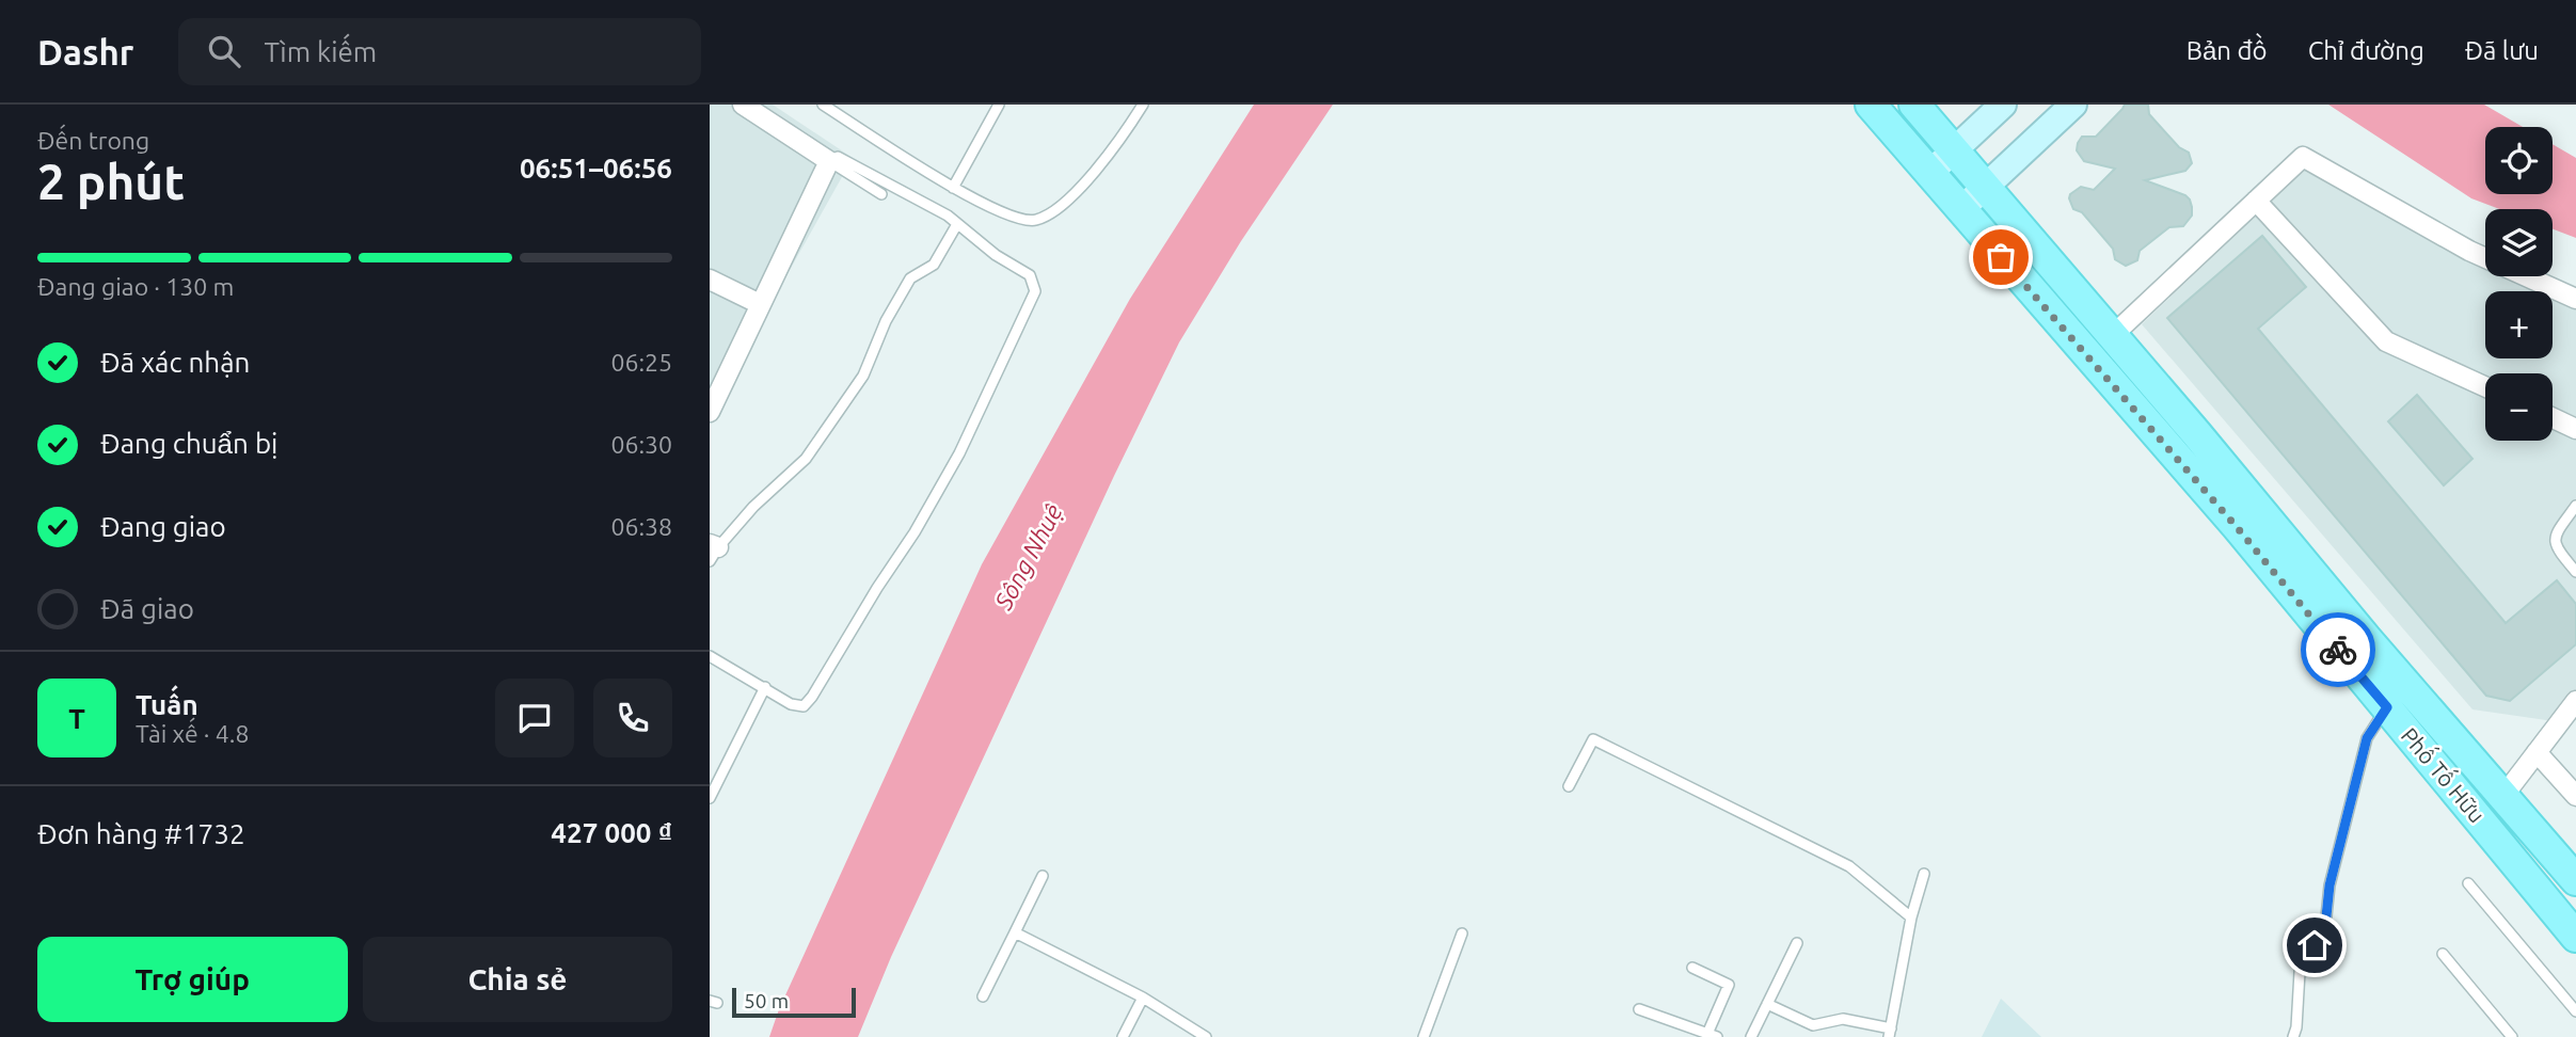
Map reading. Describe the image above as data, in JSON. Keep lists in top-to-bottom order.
{
  "streets": {
    "main road": ["Phố Tố Hữu"]
  },
  "water": ["Sông Nhuệ"],
  "scale_bar": "50 m",
  "page": {
    "header": "Dashr",
    "search": "Tìm kiếm",
    "nav": ["Bản đồ", "Chỉ đường", "Đã lưu"],
    "heading": ["2 phút", "Đến trong", "06:51–06:56"],
    "panel": [
      "Tuấn",
      "Tài xế · 4.8",
      "Đơn hàng #1732",
      "427 000 ₫"
    ],
    "map_buttons": ["+", "−"],
    "bar": "Đang giao · 130 m",
    "list": [
      ["Đã xác nhận", "06:25"],
      ["Đang chuẩn bị", "06:30"],
      ["Đang giao", "06:38"],
      "Đã giao"
    ],
    "round": "T",
    "buttons": ["Trợ giúp", "Chia sẻ"],
    "scale": "50 m"
  }
}
